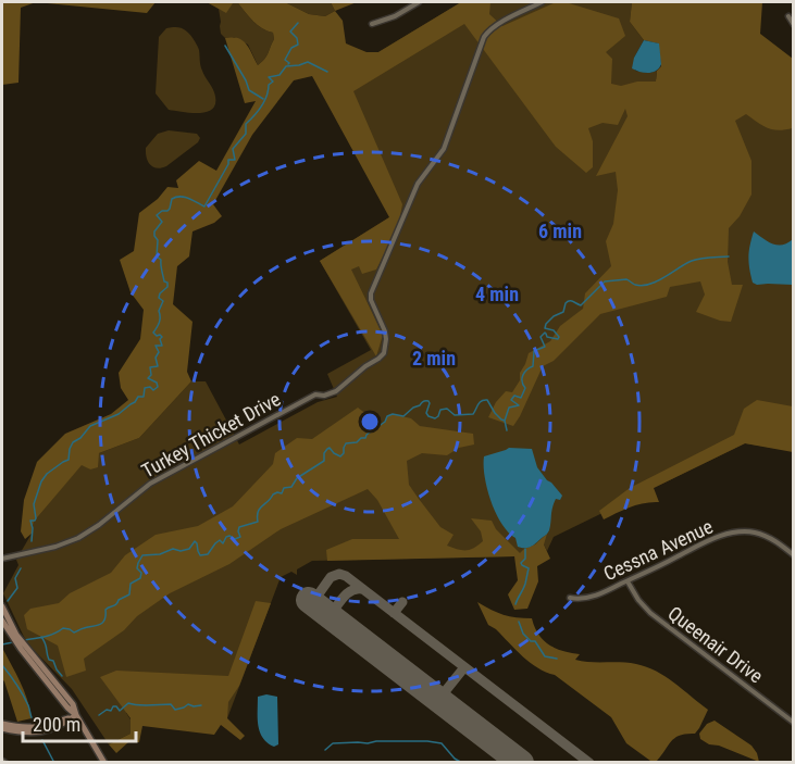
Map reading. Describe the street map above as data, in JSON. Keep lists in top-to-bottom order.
{
  "streets": {
    "street": ["Turkey Thicket Drive", "Cessna Avenue", "Queenair Drive"]
  },
  "crossings": [
    ["Cessna Avenue", "Queenair Drive"]
  ],
  "scale_bar": "200 m",
  "rings": ["6 min", "4 min", "2 min"]
}
